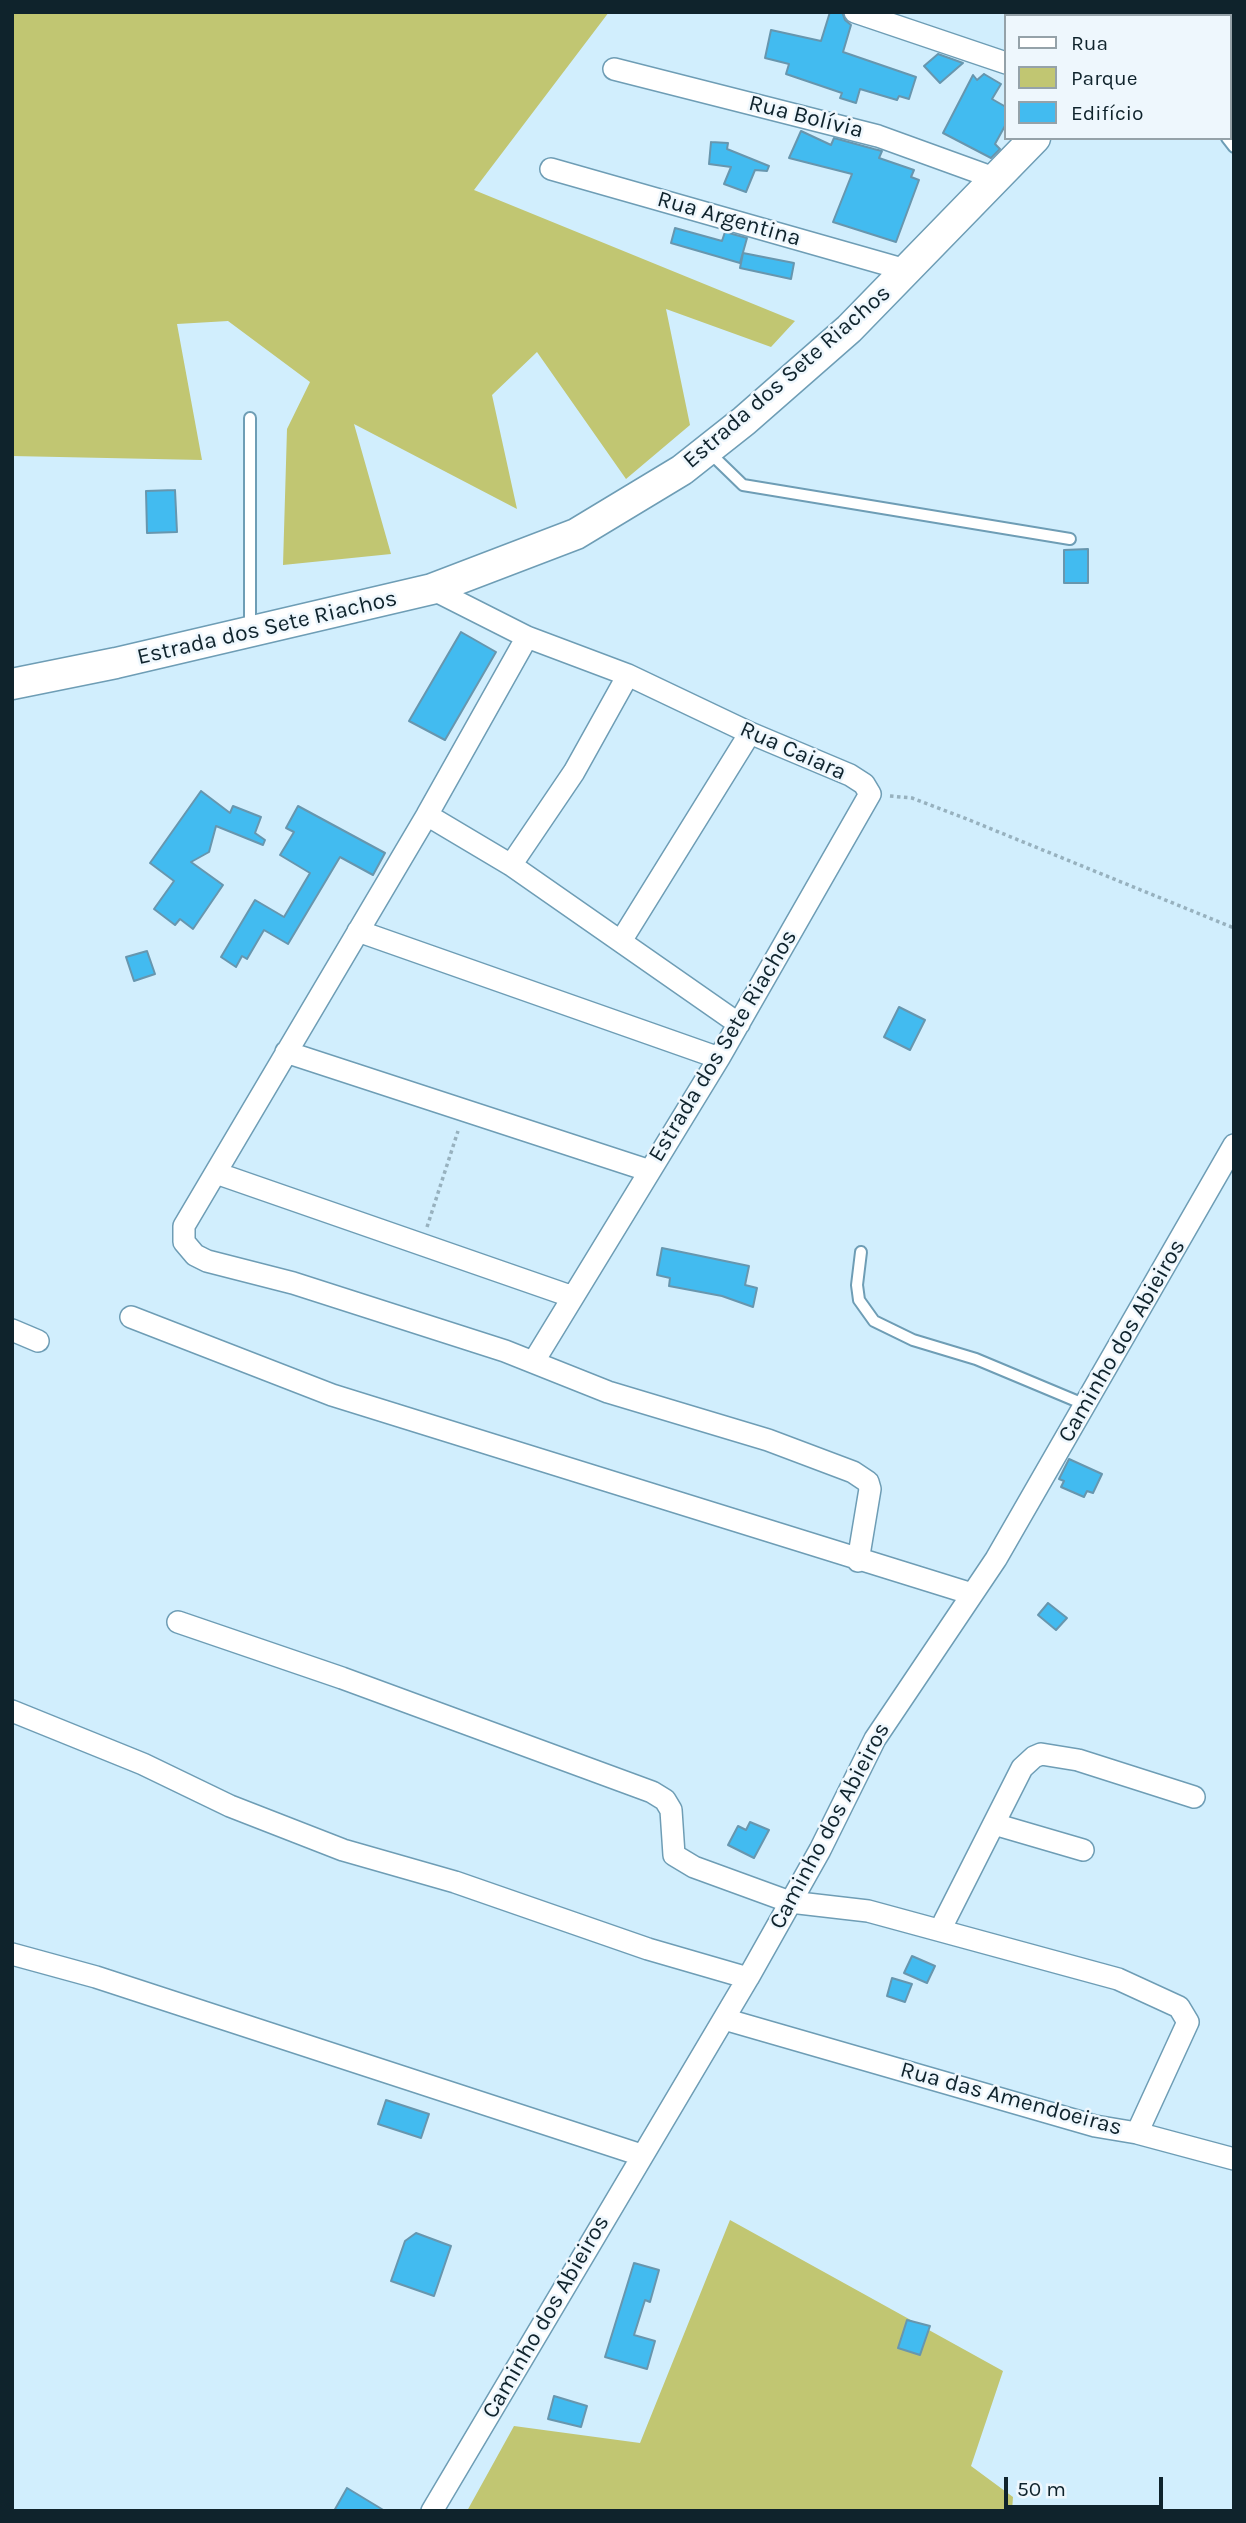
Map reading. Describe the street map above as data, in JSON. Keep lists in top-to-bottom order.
{
  "streets": {
    "street": [
      "Rua Bolívia",
      "Rua Argentina",
      "Estrada dos Sete Riachos",
      "Rua Caiara",
      "Caminho dos Abieiros",
      "Rua das Amendoeiras"
    ]
  },
  "crossings": [
    ["Rua Bolívia", "Estrada dos Sete Riachos"],
    ["Rua Argentina", "Estrada dos Sete Riachos"],
    ["Estrada dos Sete Riachos", "Rua Caiara"],
    ["Caminho dos Abieiros", "Rua das Amendoeiras"]
  ],
  "legend": ["Rua", "Parque", "Edifício"],
  "scale_bar": "50 m"
}
